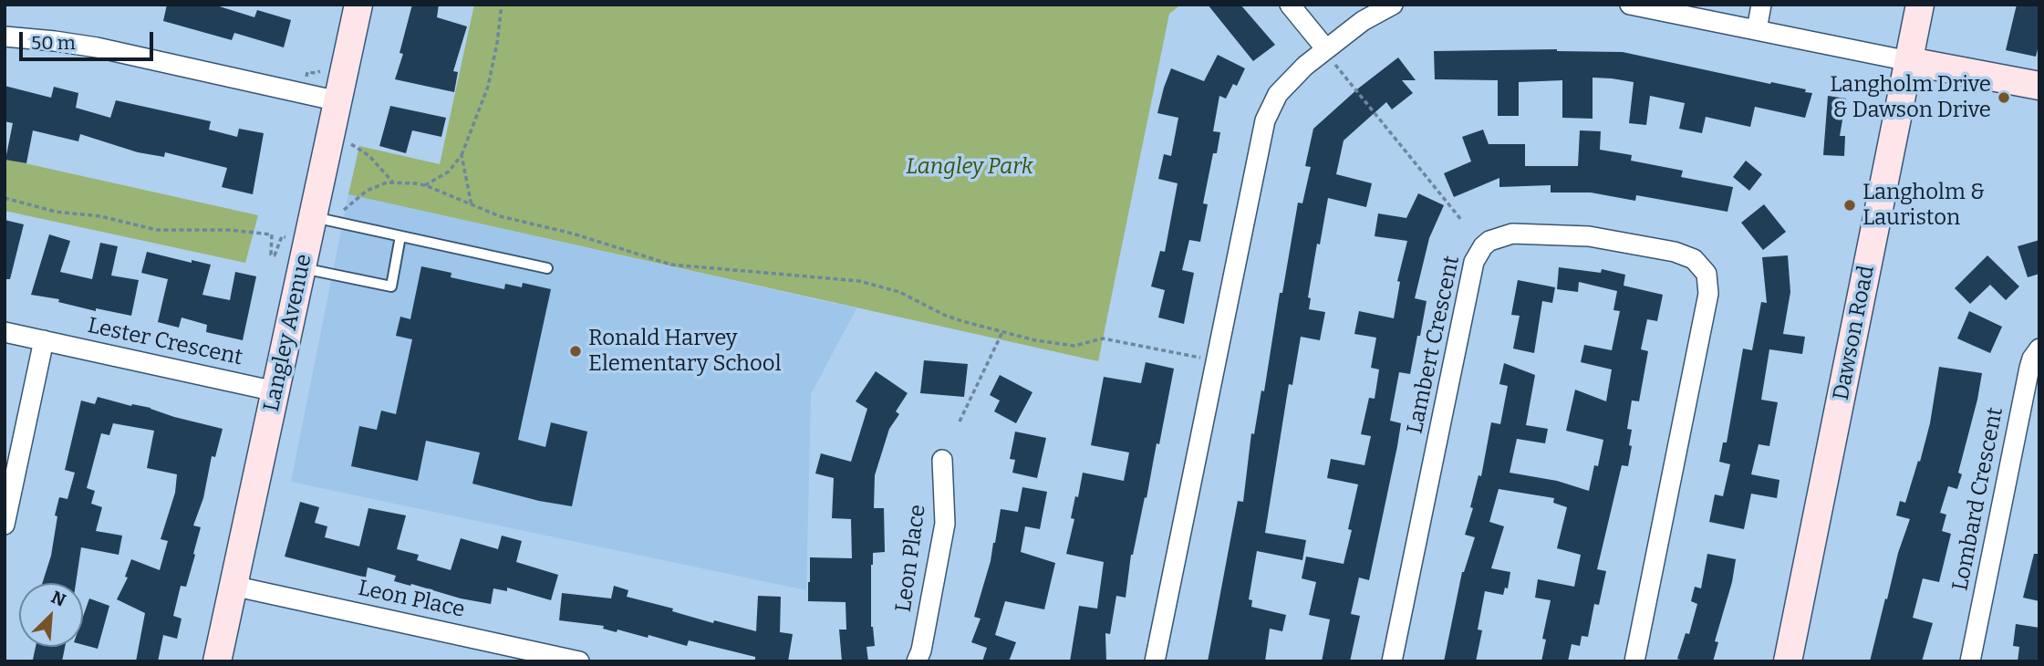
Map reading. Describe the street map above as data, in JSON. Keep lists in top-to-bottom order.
{
  "streets": {
    "street": [
      "Langley Avenue",
      "Dawson Road",
      "Lester Crescent",
      "Lambert Crescent",
      "Lombard Crescent",
      "Leon Place"
    ]
  },
  "crossings": [
    ["Langley Avenue", "Lester Crescent"],
    ["Langley Avenue", "Leon Place"]
  ],
  "parks": ["Langley Park"],
  "places": ["Langholm Drive & Dawson Drive", "Langholm & Lauriston", "Ronald Harvey Elementary School"],
  "scale_bar": "50 m",
  "north": "top right"
}
